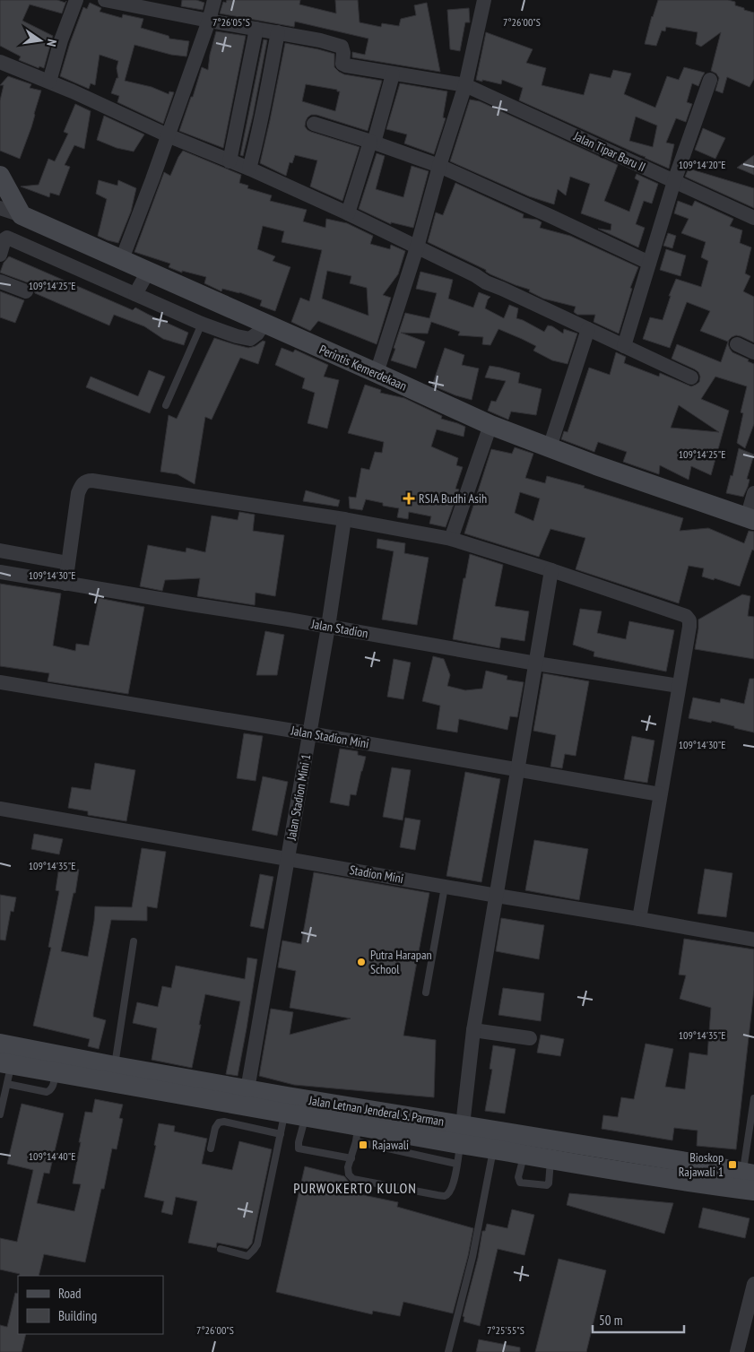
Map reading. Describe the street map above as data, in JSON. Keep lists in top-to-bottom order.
{
  "streets": {
    "street": [
      "Jalan Tipar Baru II",
      "Perintis Kemerdekaan",
      "Jalan Stadion",
      "Jalan Stadion Mini",
      "Jalan Stadion Mini 1",
      "Stadion Mini",
      "Jalan Letnan Jenderal S. Parman"
    ]
  },
  "crossings": [
    ["Jalan Stadion", "Jalan Stadion Mini 1"],
    ["Jalan Stadion Mini", "Jalan Stadion Mini 1"],
    ["Jalan Stadion Mini 1", "Stadion Mini"],
    ["Jalan Stadion Mini 1", "Jalan Letnan Jenderal S. Parman"]
  ],
  "districts": ["PURWOKERTO KULON"],
  "places": {
    "health": ["RSIA Budhi Asih"],
    "other": ["Putra Harapan School"],
    "transit": ["Rajawali", "Bioskop Rajawali 1"]
  },
  "legend": ["Road", "Building"],
  "scale_bar": "50 m",
  "north": "right",
  "coordinates": [
    "7°26'05\"S",
    "7°26'00\"S",
    "109°14'20\"E",
    "109°14'25\"E",
    "109°14'30\"E",
    "109°14'35\"E",
    "109°14'40\"E",
    "7°25'55\"S"
  ]
}
